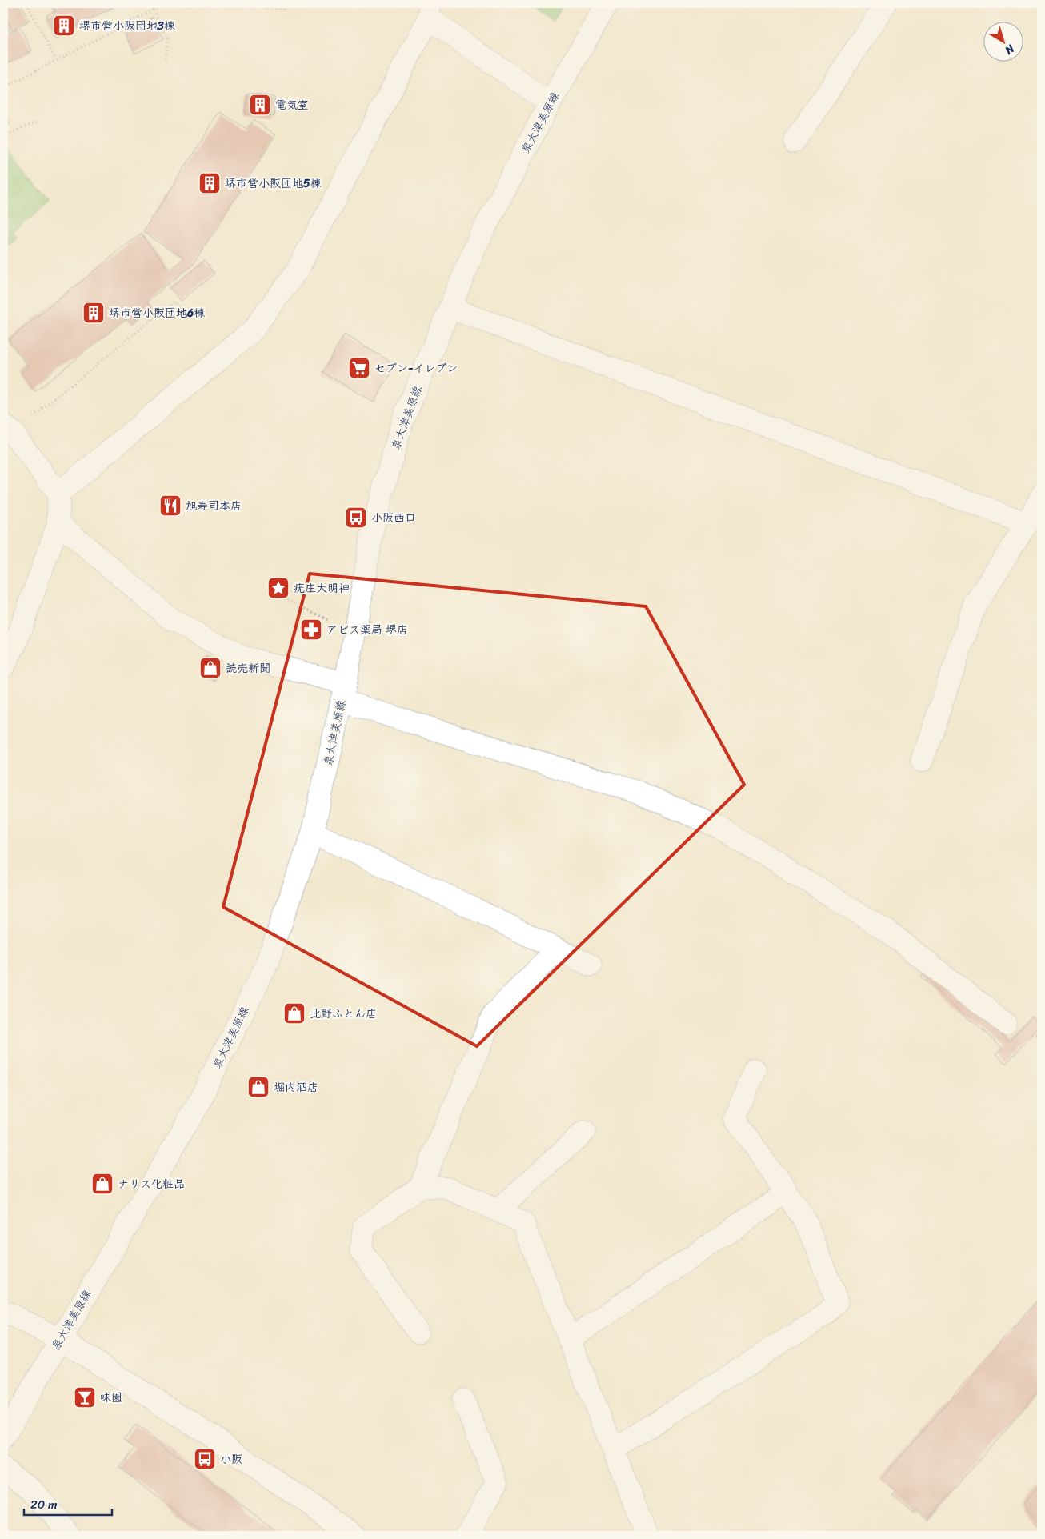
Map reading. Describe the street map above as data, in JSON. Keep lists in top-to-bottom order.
{
  "streets": {
    "street": ["泉大津美原線"]
  },
  "places": {
    "building": [
      "堺市営小阪団地3棟",
      "電気室",
      "堺市営小阪団地5棟",
      "堺市営小阪団地6棟"
    ],
    "supermarket": ["セブン-イレブン"],
    "restaurant": ["旭寿司本店"],
    "bus stop": ["小阪西口", "小阪"],
    "place": ["疣庄大明神"],
    "pharmacy": ["アピス薬局 堺店"],
    "shop": [
      "読売新聞",
      "北野ふとん店",
      "堀内酒店",
      "ナリス化粧品"
    ],
    "bar": ["味園"]
  },
  "scale_bar": "20 m",
  "north": "bottom right"
}
